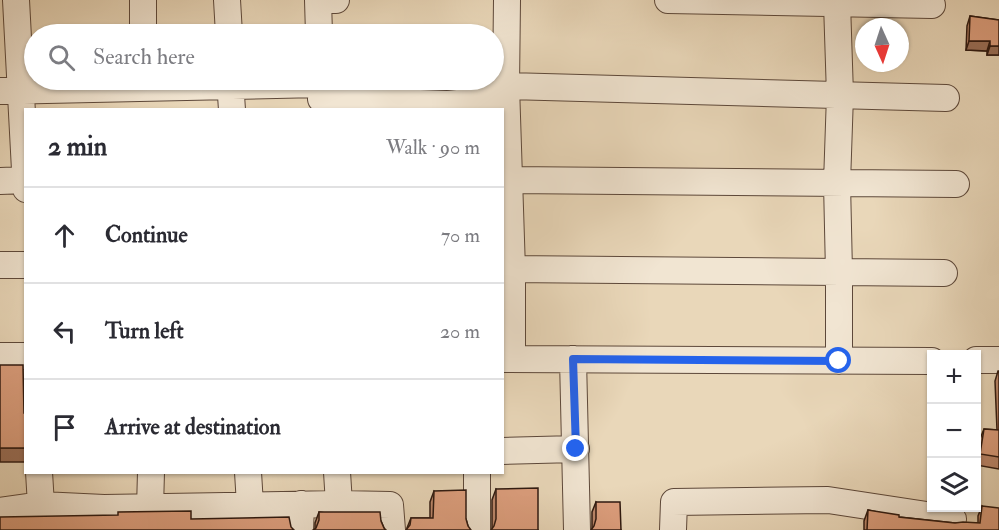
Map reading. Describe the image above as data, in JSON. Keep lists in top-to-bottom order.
{
  "north": "bottom",
  "page": {
    "search": "Search here",
    "heading": ["2 min", "Walk · 90 m"],
    "list": [
      ["Continue", "70 m"],
      ["Turn left", "20 m"],
      "Arrive at destination"
    ],
    "map_buttons": ["+", "−"]
  }
}
